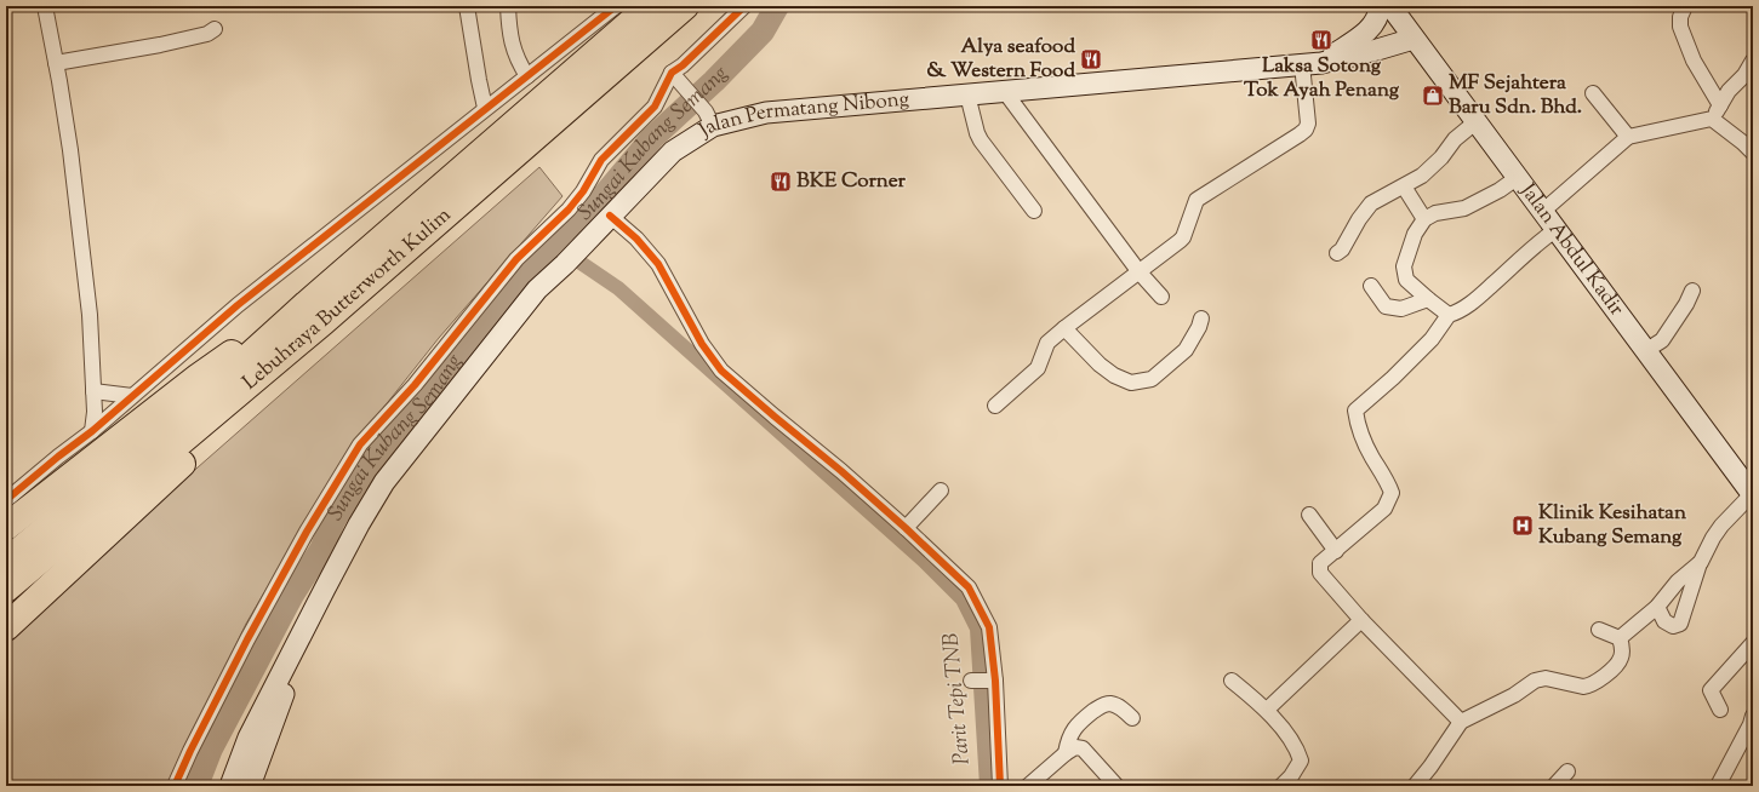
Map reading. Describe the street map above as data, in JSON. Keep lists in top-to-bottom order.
{
  "streets": {
    "highway": ["Lebuhraya Butterworth Kulim"],
    "main road": ["Jalan Permatang Nibong", "Jalan Abdul Kadir"]
  },
  "crossings": [
    ["Jalan Permatang Nibong", "Jalan Abdul Kadir"]
  ],
  "water": ["Sungai Kubang Semang", "Parit Tepi TNB"],
  "places": {
    "restaurant": ["Laksa Sotong Tok Ayah Penang", "Alya seafood & Western Food", "BKE Corner"],
    "shop": ["MF Sejahtera Baru Sdn. Bhd."],
    "hospital": ["Klinik Kesihatan Kubang Semang"]
  }
}
